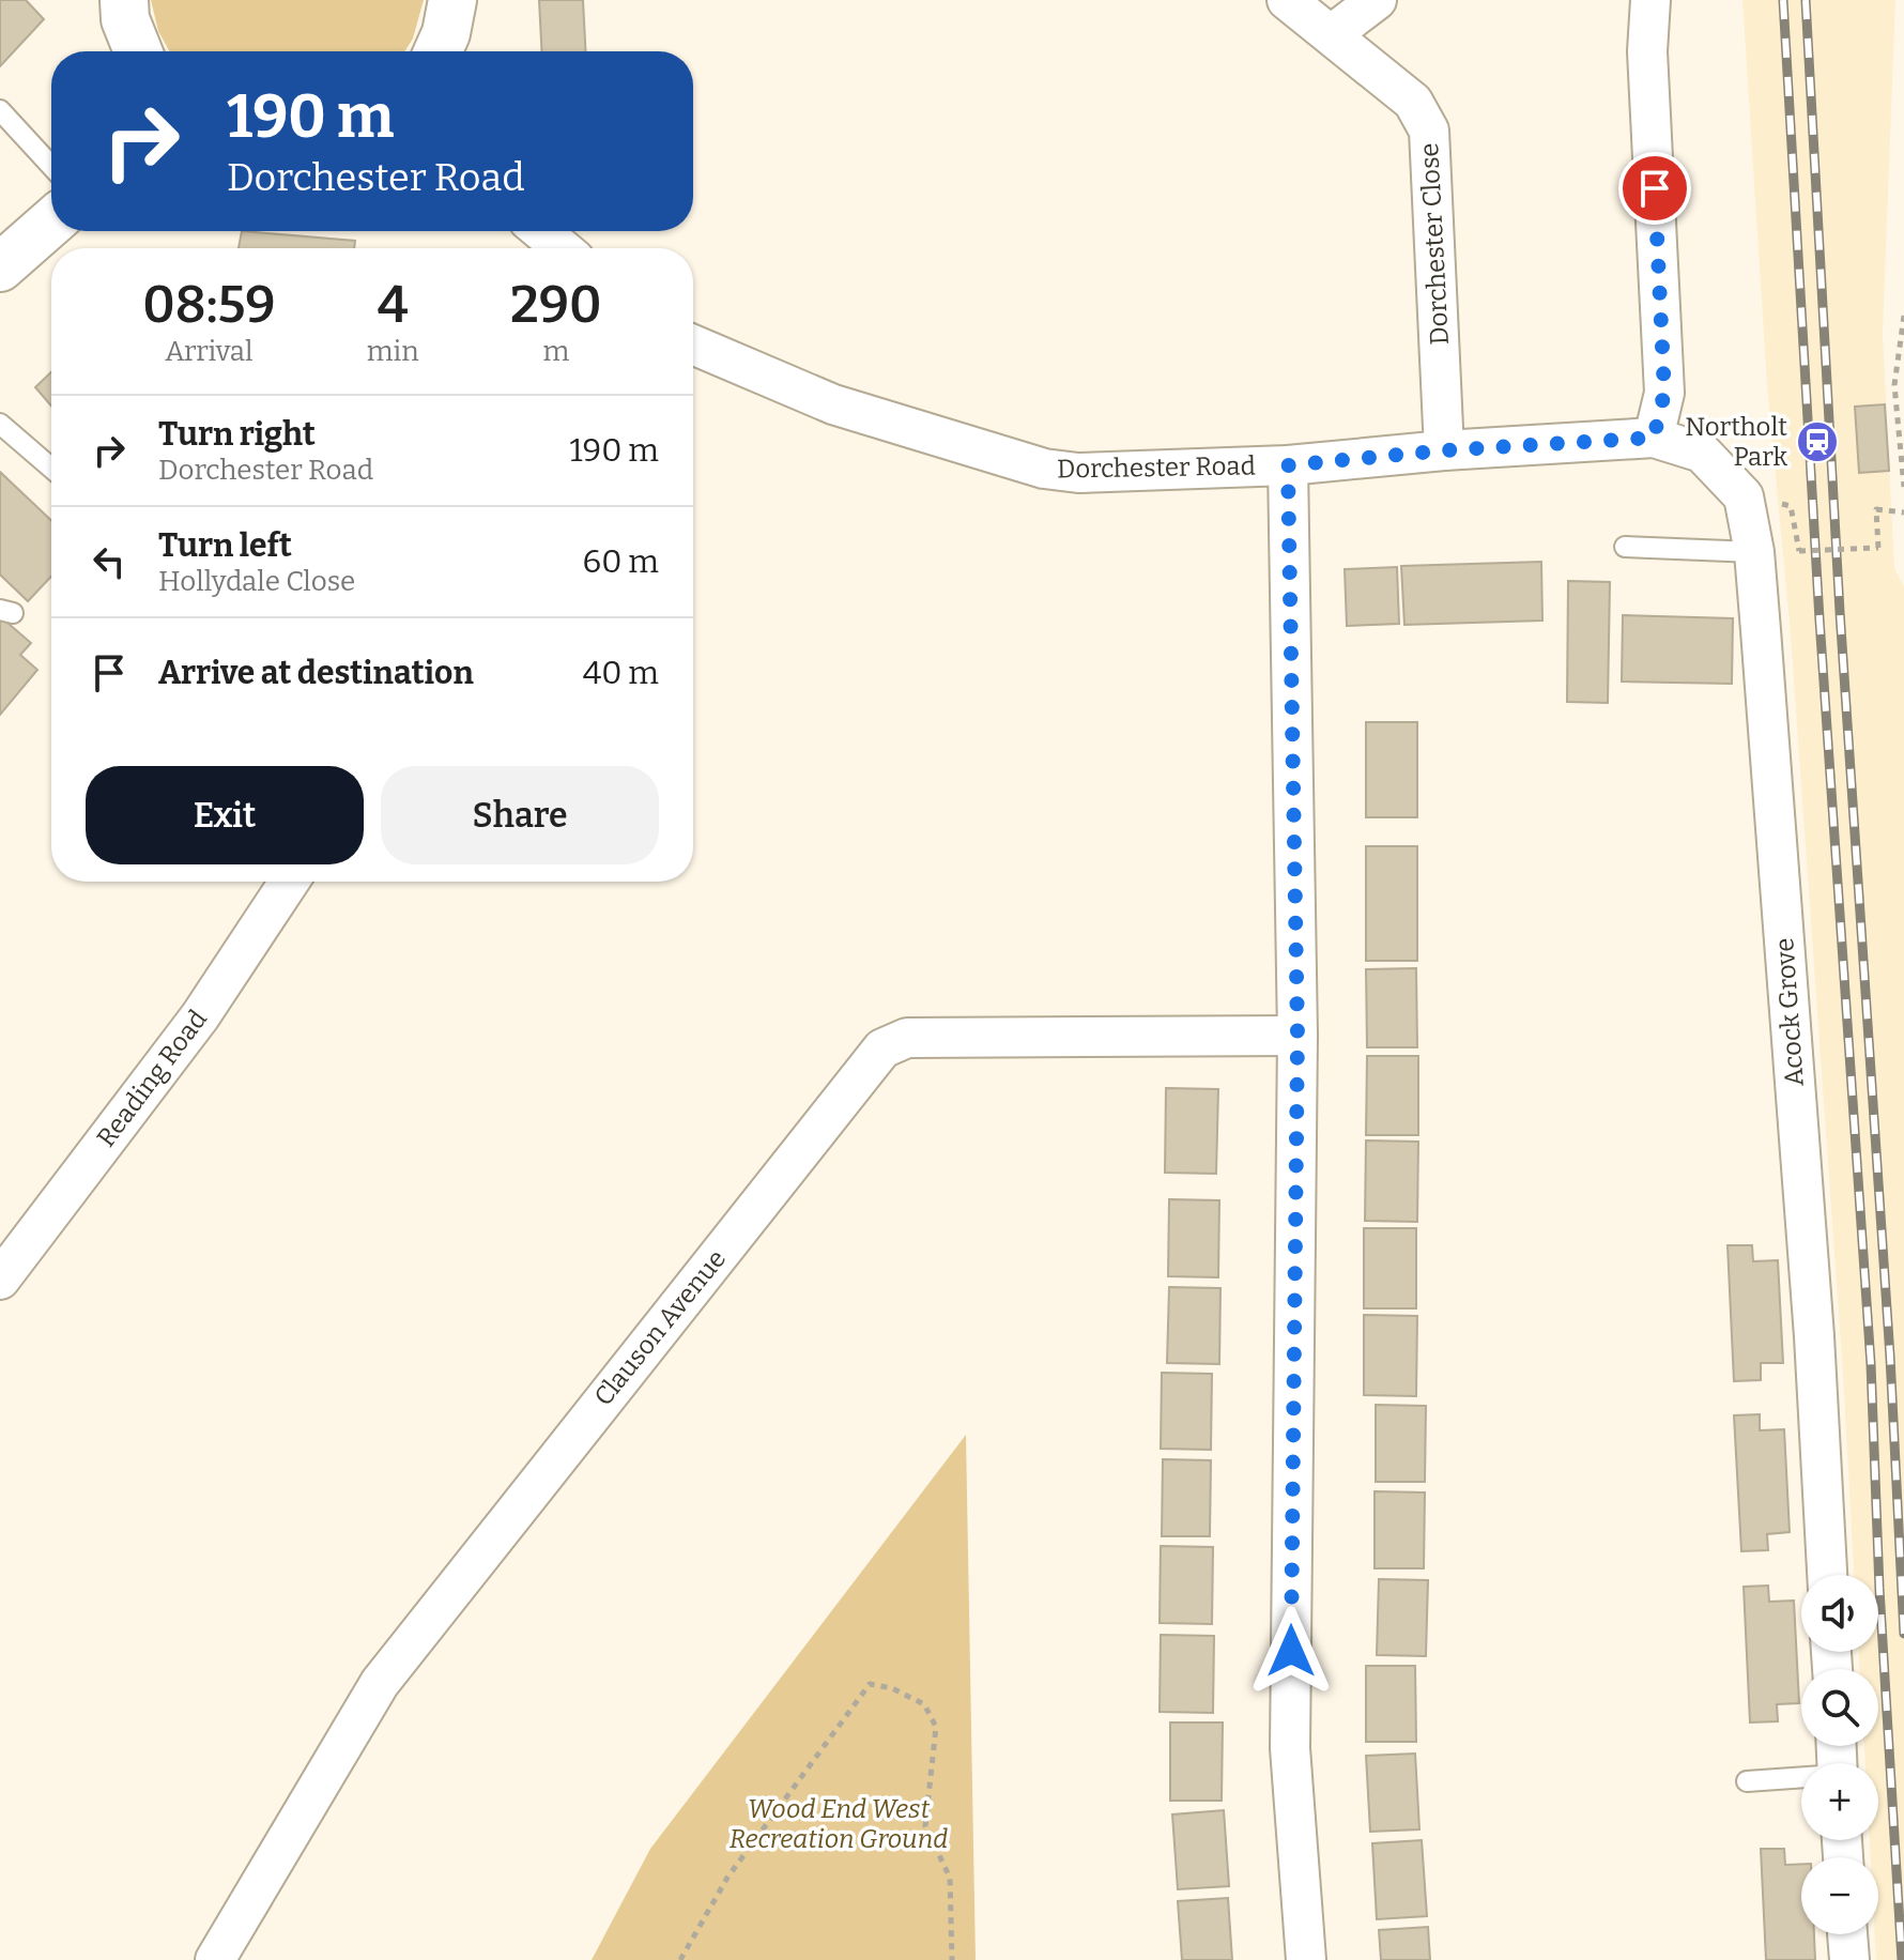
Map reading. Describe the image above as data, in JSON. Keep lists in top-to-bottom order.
{
  "streets": {
    "street": [
      "Dorchester Close",
      "Dorchester Road",
      "Acock Grove",
      "Reading Road",
      "Clauson Avenue"
    ]
  },
  "crossings": [
    ["Dorchester Close", "Dorchester Road"],
    ["Dorchester Road", "Acock Grove"]
  ],
  "parks": ["Wood End West Recreation Ground"],
  "places": {
    "station": ["Northolt Park"]
  },
  "page": {
    "turn": ["190 m", "Dorchester Road"],
    "eta": [
      "08:59",
      "Arrival",
      "4",
      "min",
      "290",
      "m"
    ],
    "list": [
      {
        "name": "Turn right",
        "note": "Dorchester Road",
        "value": "190 m"
      },
      {
        "name": "Turn left",
        "note": "Hollydale Close",
        "value": "60 m"
      },
      {
        "name": "Arrive at destination",
        "value": "40 m"
      }
    ],
    "buttons": ["Exit", "Share"],
    "map_buttons": ["+", "−"]
  }
}
